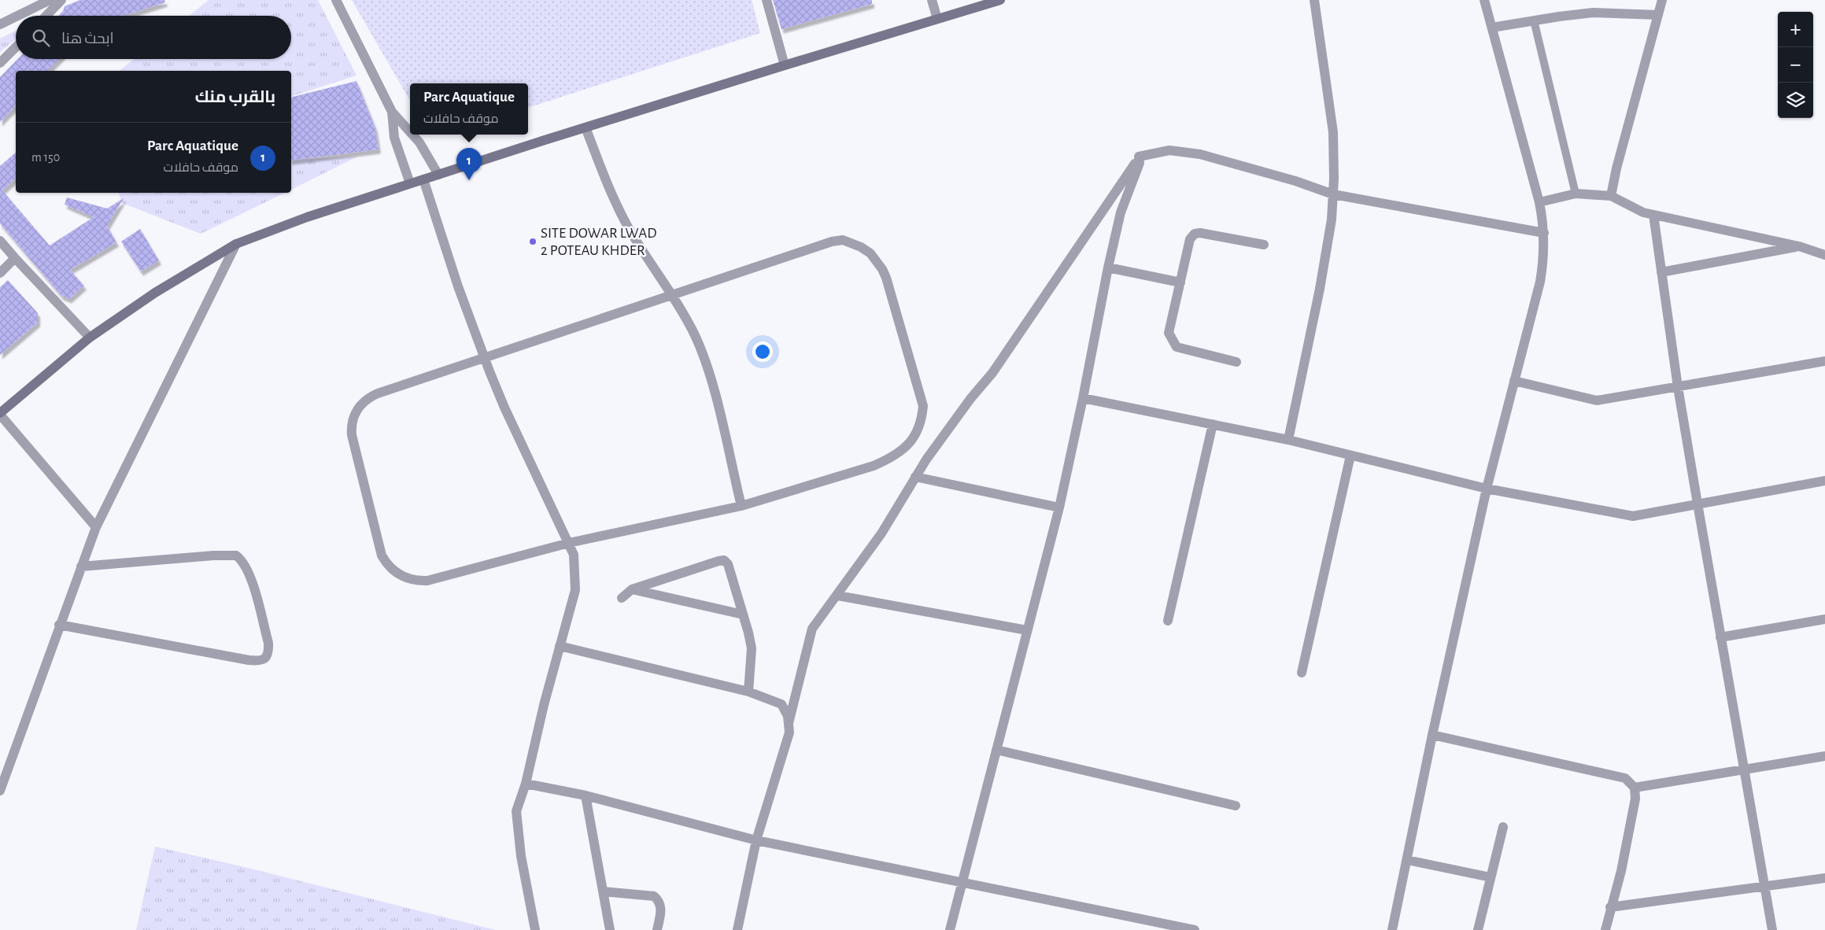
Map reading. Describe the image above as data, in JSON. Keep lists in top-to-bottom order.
{
  "places": ["SITE DOWAR LWAD 2 POTEAU KHDER"],
  "page": {
    "map_buttons": ["+", "−"],
    "search": "ابحث هنا",
    "heading": "بالقرب منك",
    "popup": ["Parc Aquatique", "موقف حافلات"],
    "list": [
      {
        "mark": "1",
        "name": "Parc Aquatique",
        "note": "موقف حافلات",
        "value": "150 m"
      }
    ],
    "pins": "1"
  }
}
